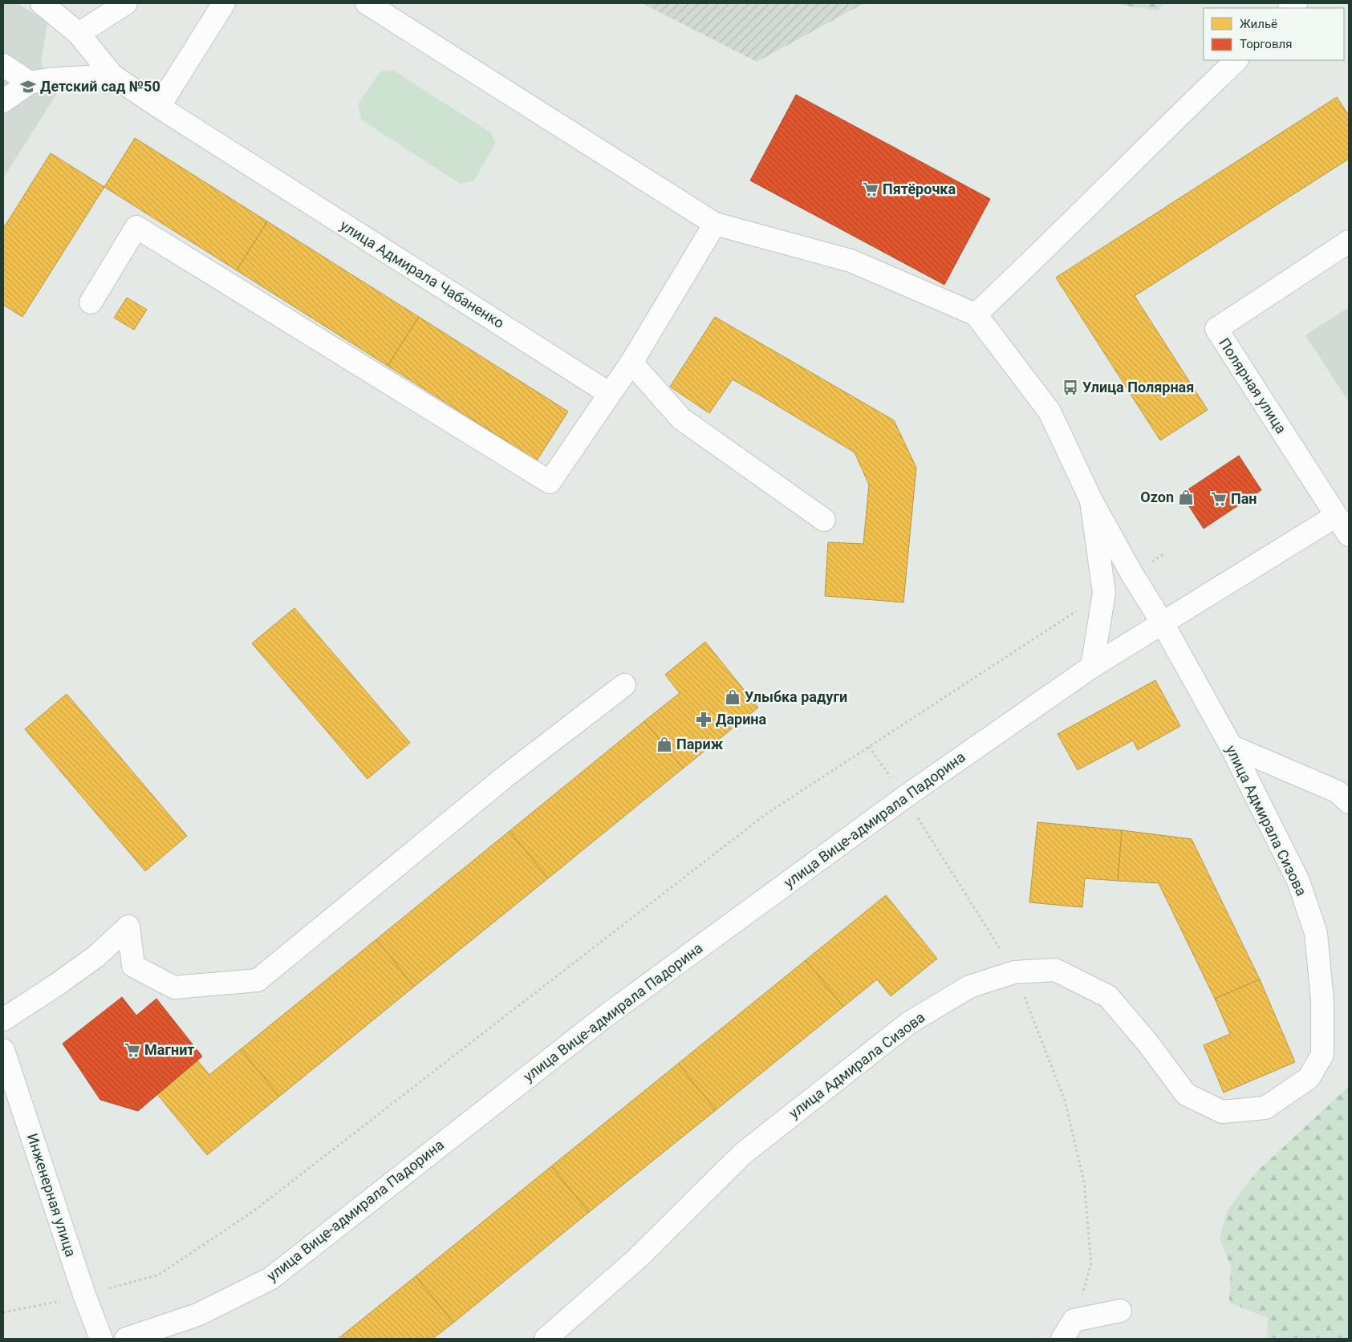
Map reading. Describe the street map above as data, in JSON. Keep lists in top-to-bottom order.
{
  "streets": {
    "street": [
      "улица Адмирала Чабаненко",
      "Полярная улица",
      "улица Вице-адмирала Падорина",
      "улица Адмирала Сизова",
      "Инженерная улица"
    ]
  },
  "places": {
    "school or university": ["Детский сад №50"],
    "supermarket": ["Пятёрочка", "Пан", "Магнит"],
    "bus stop": ["Улица Полярная"],
    "shop": ["Ozon", "Улыбка радуги", "Париж"],
    "pharmacy": ["Дарина"]
  },
  "legend": ["Жильё", "Торговля"]
}
